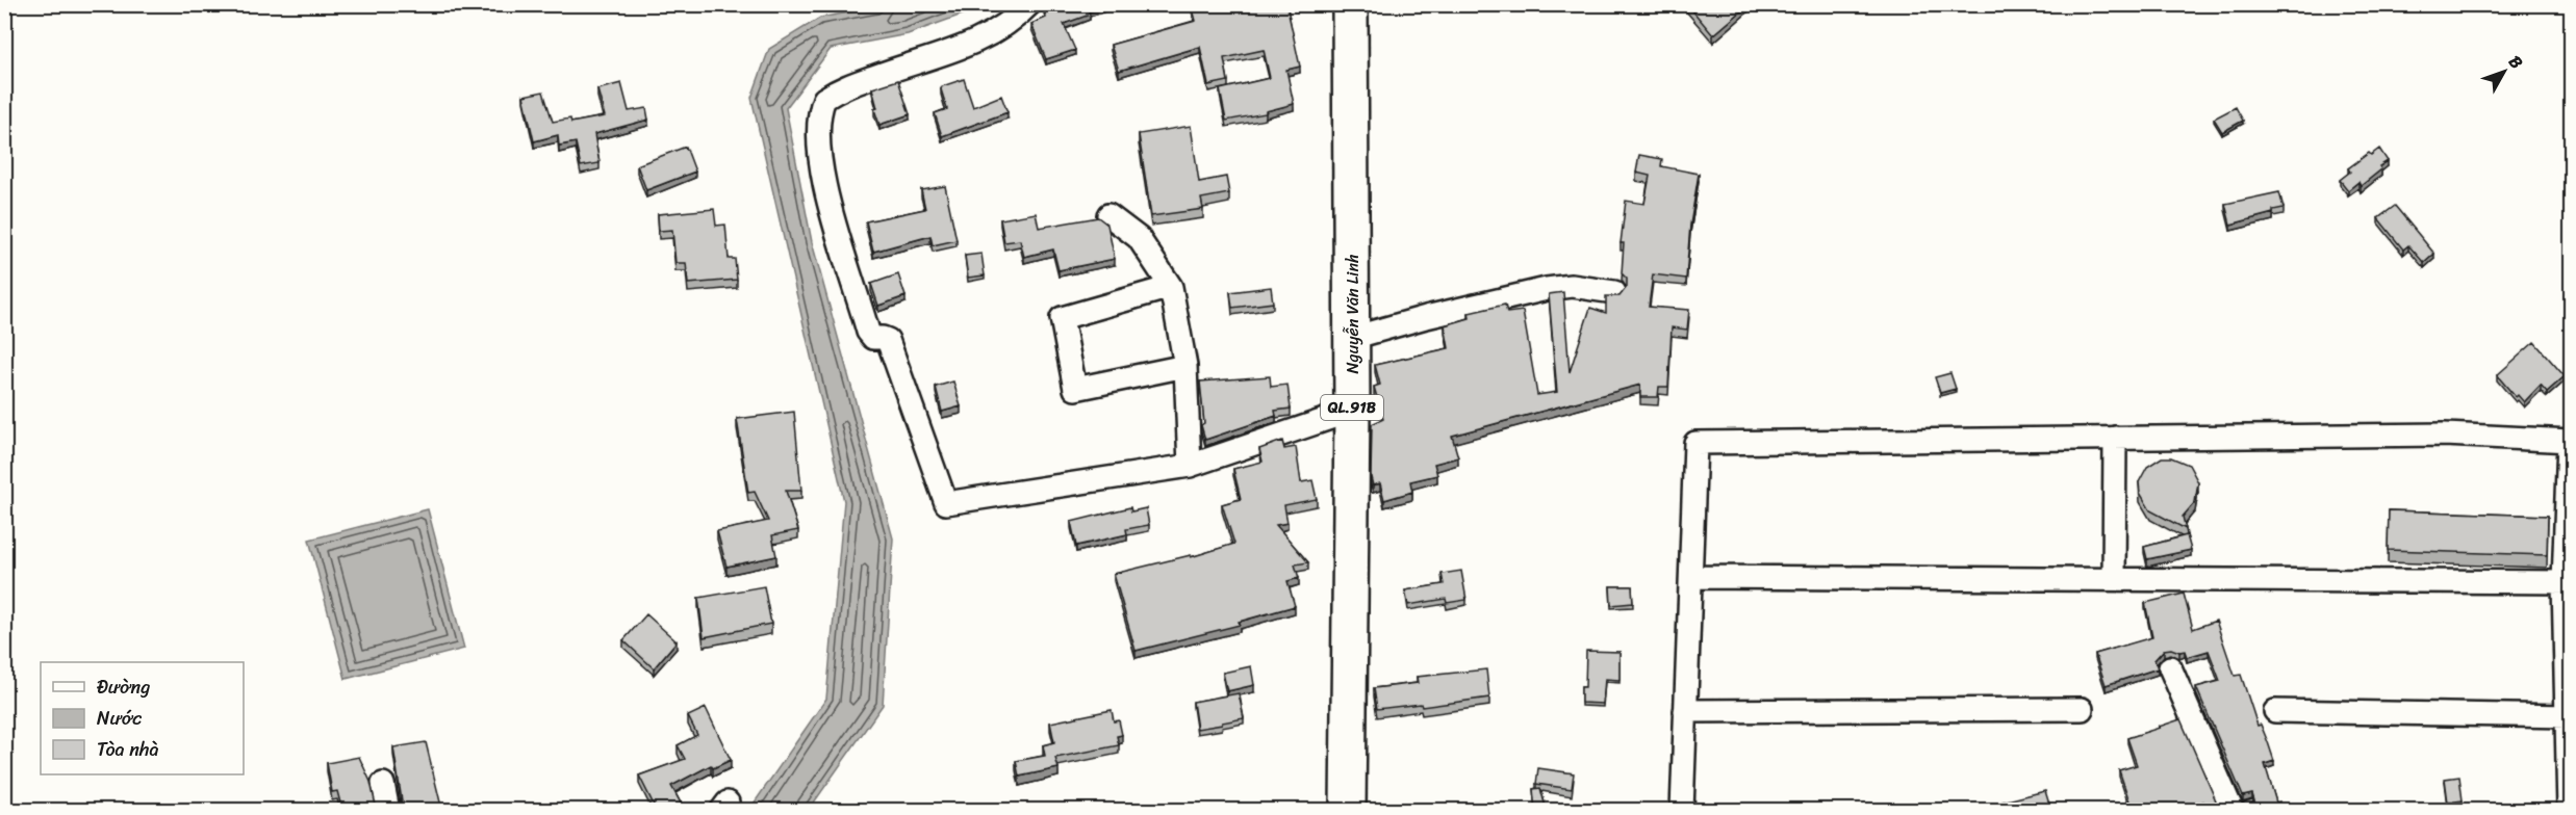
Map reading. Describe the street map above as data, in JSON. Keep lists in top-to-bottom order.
{
  "streets": {
    "highway": ["Nguyễn Văn Linh", "QL.91B"]
  },
  "legend": ["Đường", "Nước", "Tòa nhà"],
  "north": "top right"
}
